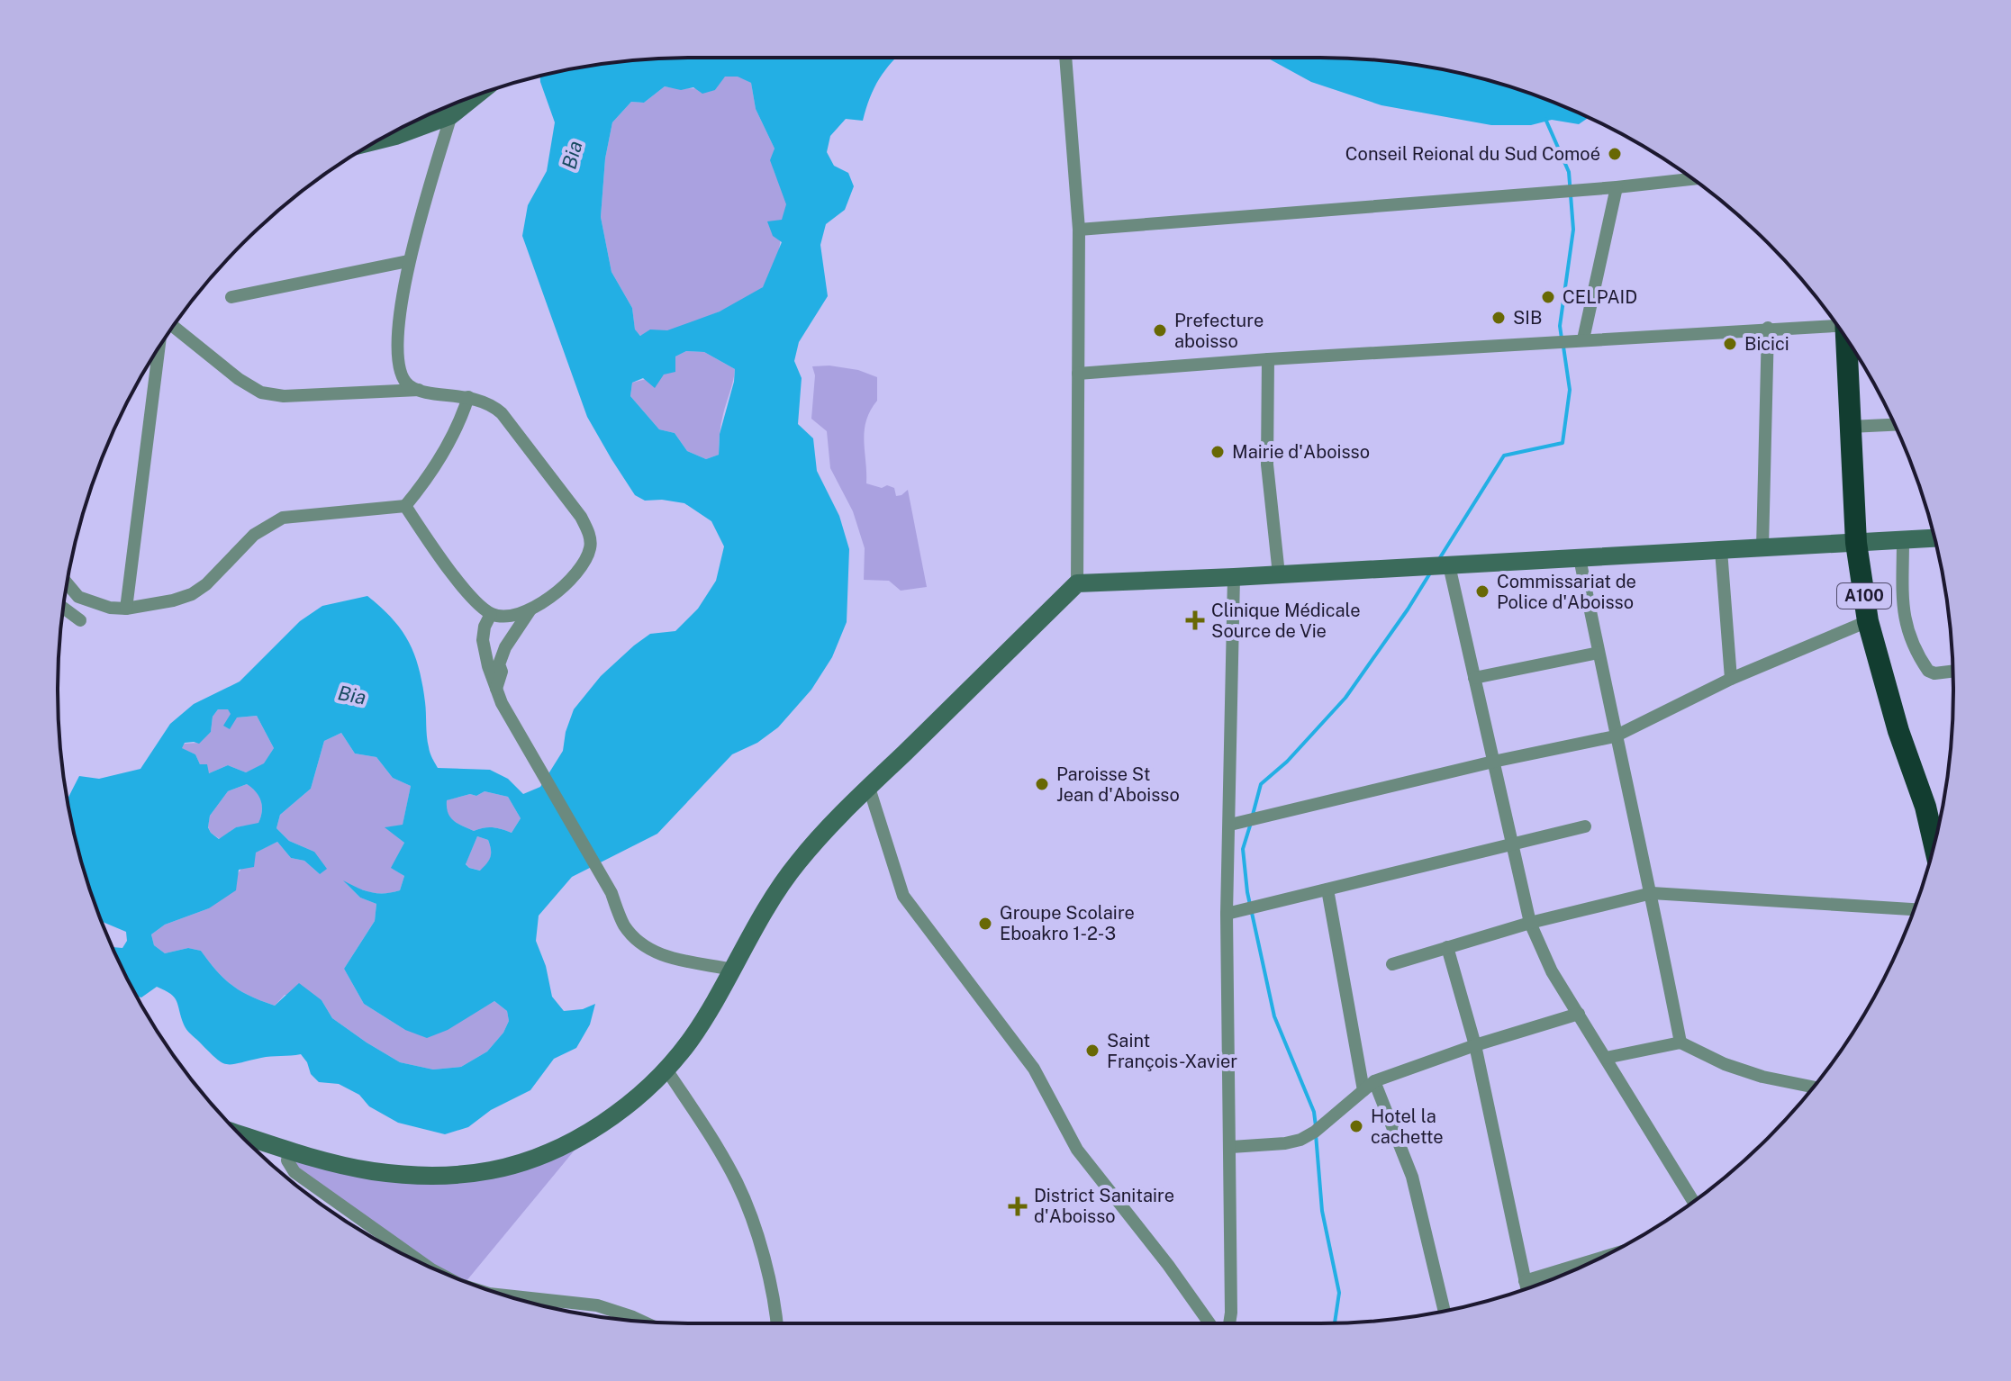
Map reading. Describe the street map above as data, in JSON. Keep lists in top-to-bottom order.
{
  "streets": {
    "highway": ["A100"]
  },
  "water": ["Bia"],
  "places": {
    "other": [
      "Conseil Reional du Sud Comoé",
      "CELPAID",
      "SIB",
      "Prefecture aboisso",
      "Bicici",
      "Mairie d'Aboisso",
      "Commissariat de Police d'Aboisso",
      "Paroisse St Jean d'Aboisso",
      "Groupe Scolaire Eboakro 1-2-3",
      "Saint François-Xavier",
      "Hotel la cachette"
    ],
    "health": ["Clinique Médicale Source de Vie", "District Sanitaire d'Aboisso"]
  }
}
